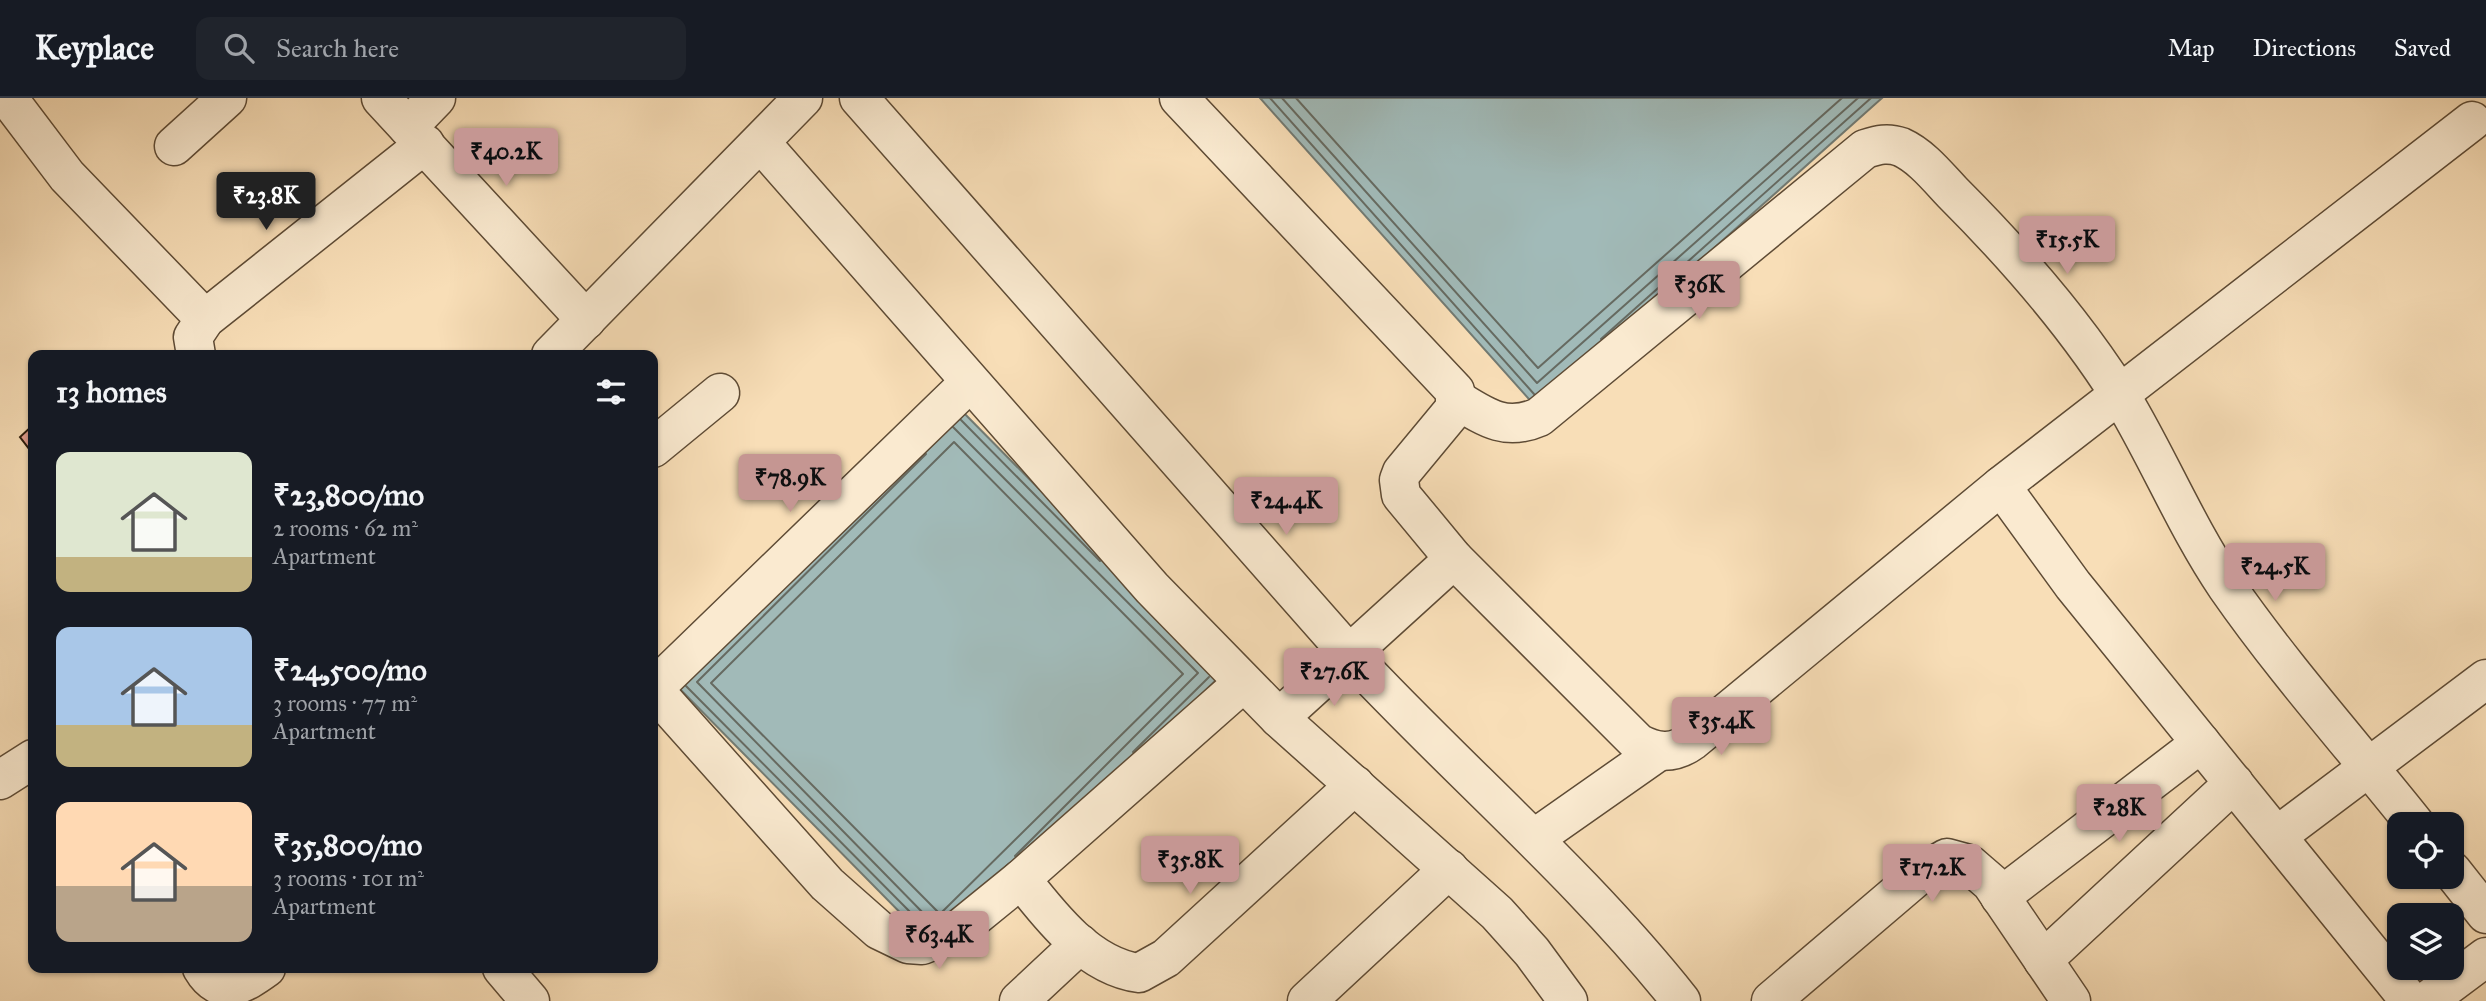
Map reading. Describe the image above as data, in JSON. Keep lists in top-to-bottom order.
{
  "page": {
    "header": "Keyplace",
    "search": "Search here",
    "nav": ["Map", "Directions", "Saved"],
    "price": [
      "₹40.2K",
      "₹23.8K",
      "₹15.5K",
      "₹36K",
      "₹78.9K",
      "₹24.4K",
      "₹24.5K",
      "₹27.6K",
      "₹35.4K",
      "₹28K",
      "₹35.8K",
      "₹17.2K",
      "₹63.4K"
    ],
    "heading": "13 homes",
    "list": [
      {
        "name": "₹23,800/mo",
        "note": "2 rooms · 62 m² · Apartment"
      },
      {
        "name": "₹24,500/mo",
        "note": "3 rooms · 77 m² · Apartment"
      },
      {
        "name": "₹35,800/mo",
        "note": "3 rooms · 101 m² · Apartment"
      }
    ]
  }
}
